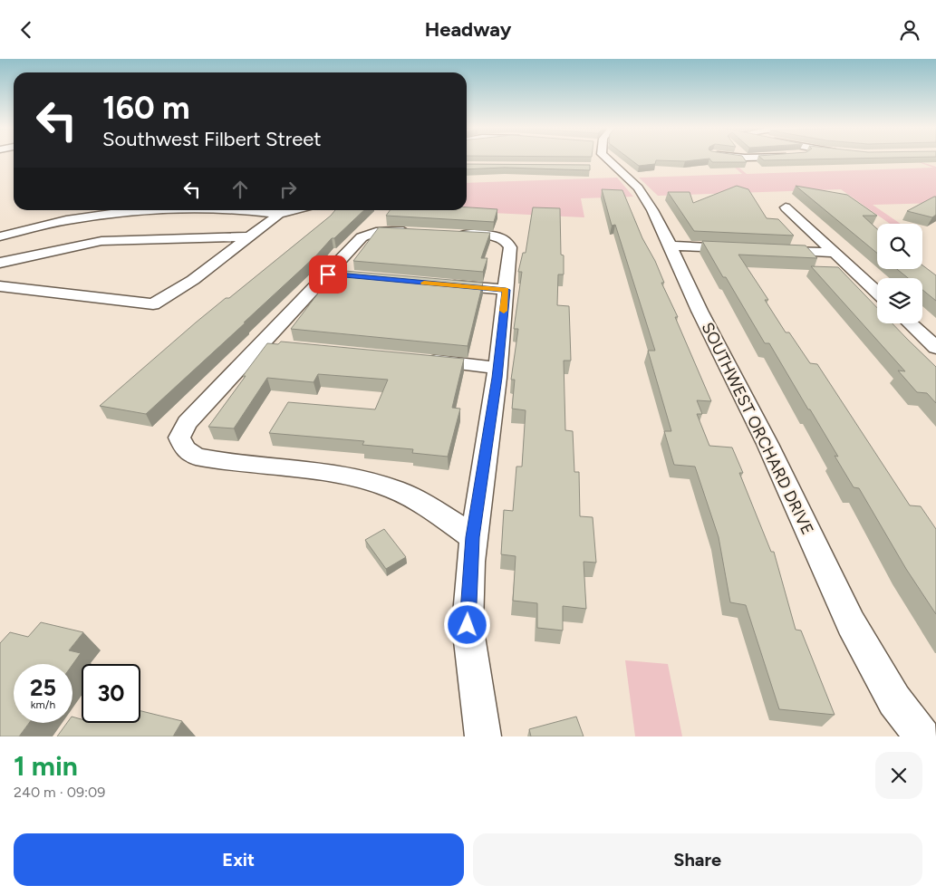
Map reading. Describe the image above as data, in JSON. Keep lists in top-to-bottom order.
{
  "streets": {
    "street": ["SOUTHWEST ORCHARD DRIVE"]
  },
  "page": {
    "header": "Headway",
    "turn": ["160 m", "Southwest Filbert Street"],
    "speed": "25 km/h",
    "limit": "30",
    "heading": ["1 min", "240 m · 09:09"],
    "buttons": ["Exit", "Share"]
  }
}
